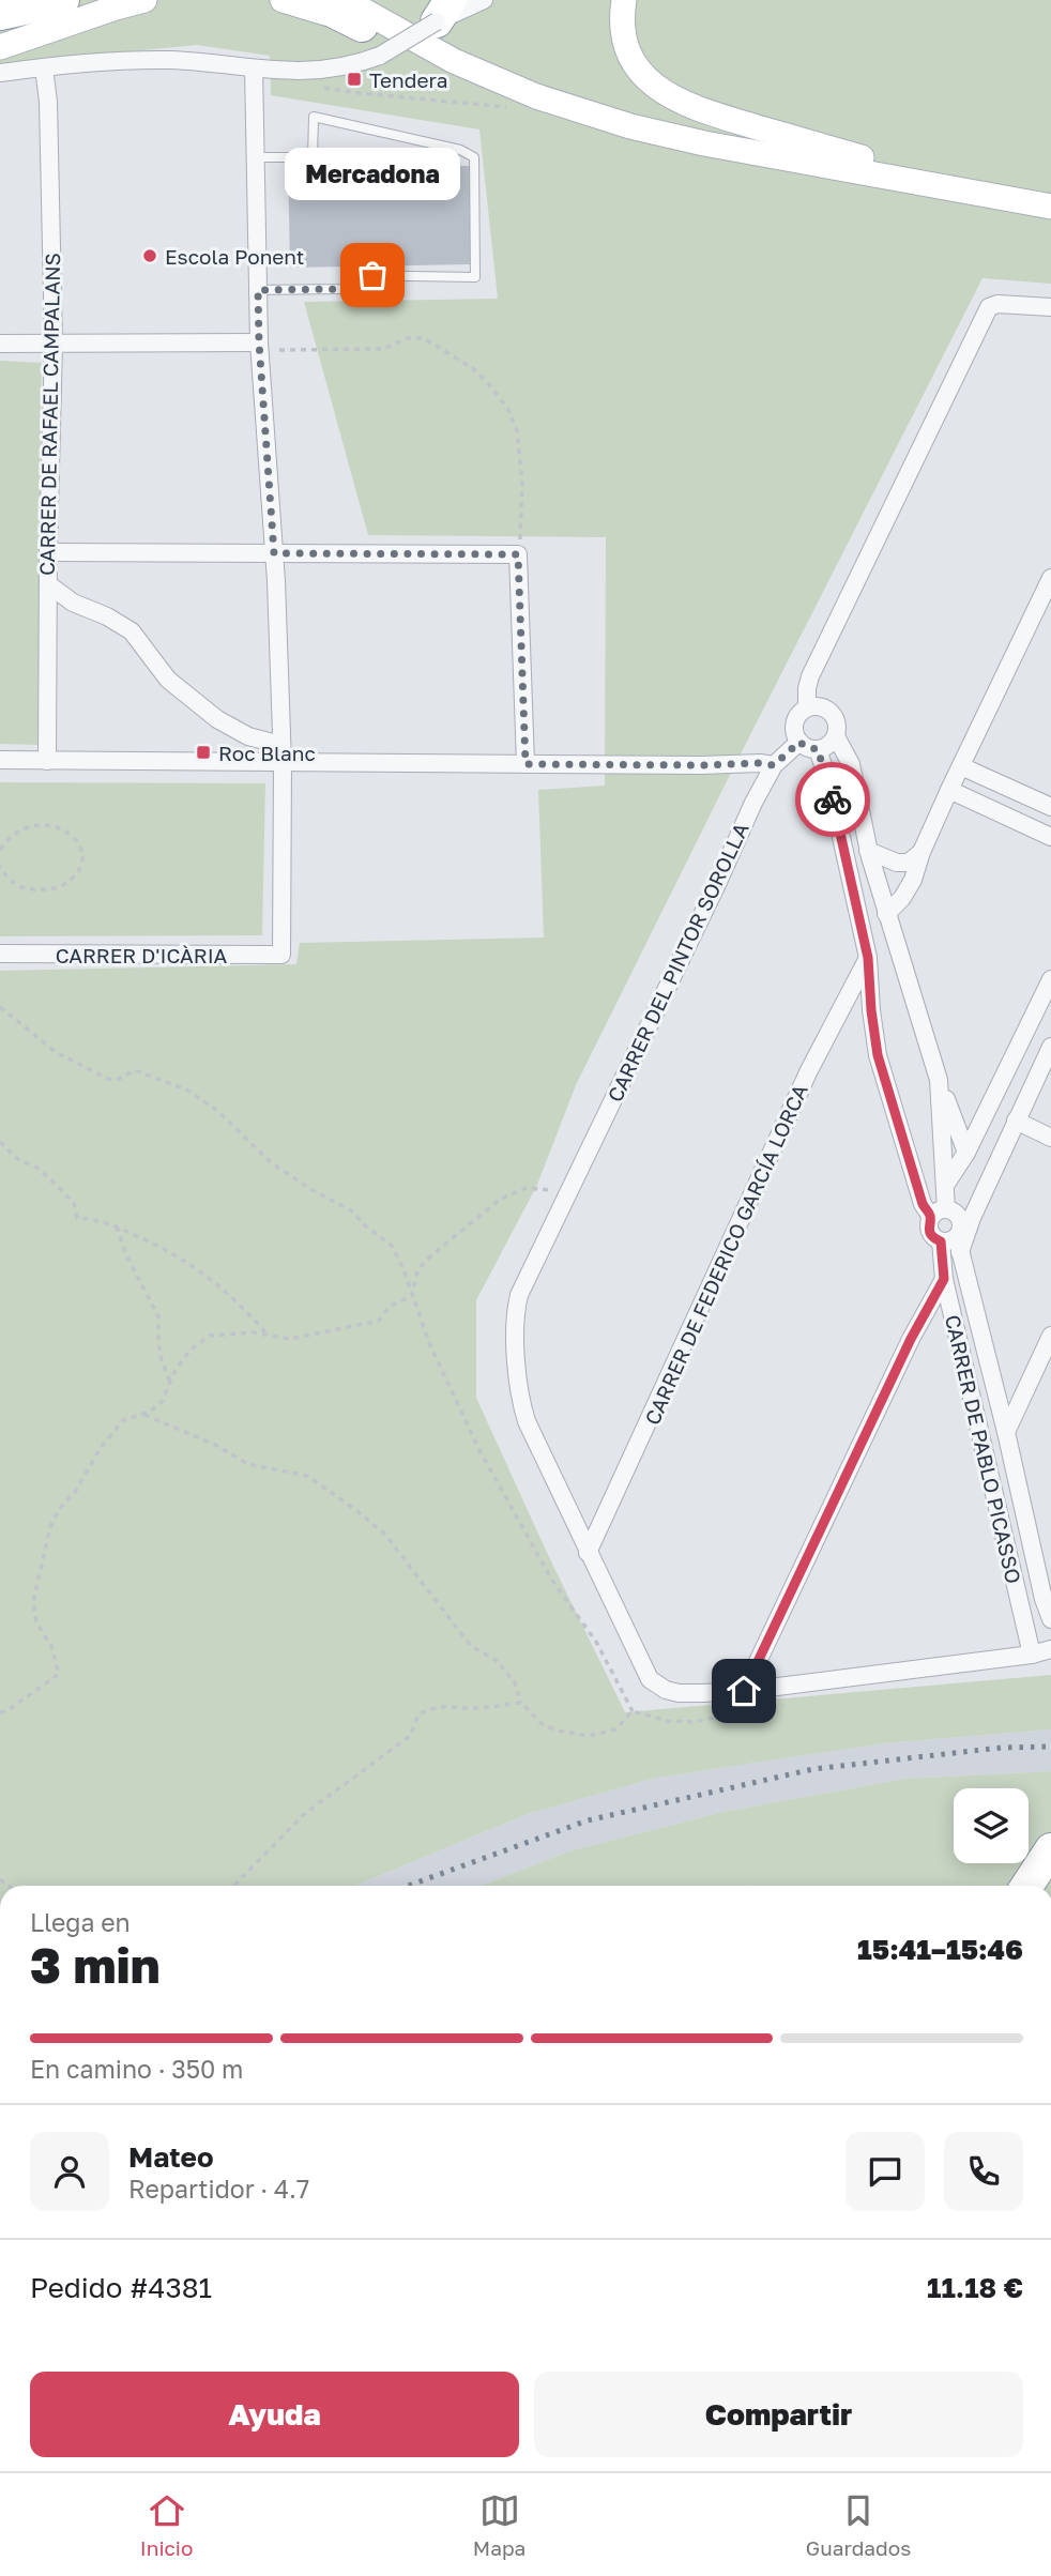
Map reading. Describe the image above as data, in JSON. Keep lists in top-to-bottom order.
{
  "streets": {
    "street": [
      "CARRER DE RAFAEL CAMPALANS",
      "CARRER D'ICÀRIA",
      "CARRER DEL PINTOR SOROLLA",
      "CARRER DE FEDERICO GARCÍA LORCA",
      "CARRER DE PABLO PICASSO"
    ]
  },
  "places": {
    "transit": ["Tendera", "Roc Blanc"],
    "other": ["Escola Ponent", "Mercadona"]
  },
  "page": {
    "bubble": "Mercadona",
    "heading": ["3 min", "Llega en", "15:41–15:46"],
    "panel": [
      "Mateo",
      "Repartidor · 4.7",
      "Pedido #4381",
      "11.18 €"
    ],
    "bar": "En camino · 350 m",
    "buttons": ["Ayuda", "Compartir"],
    "tabs": ["Inicio", "Mapa", "Guardados"]
  }
}
